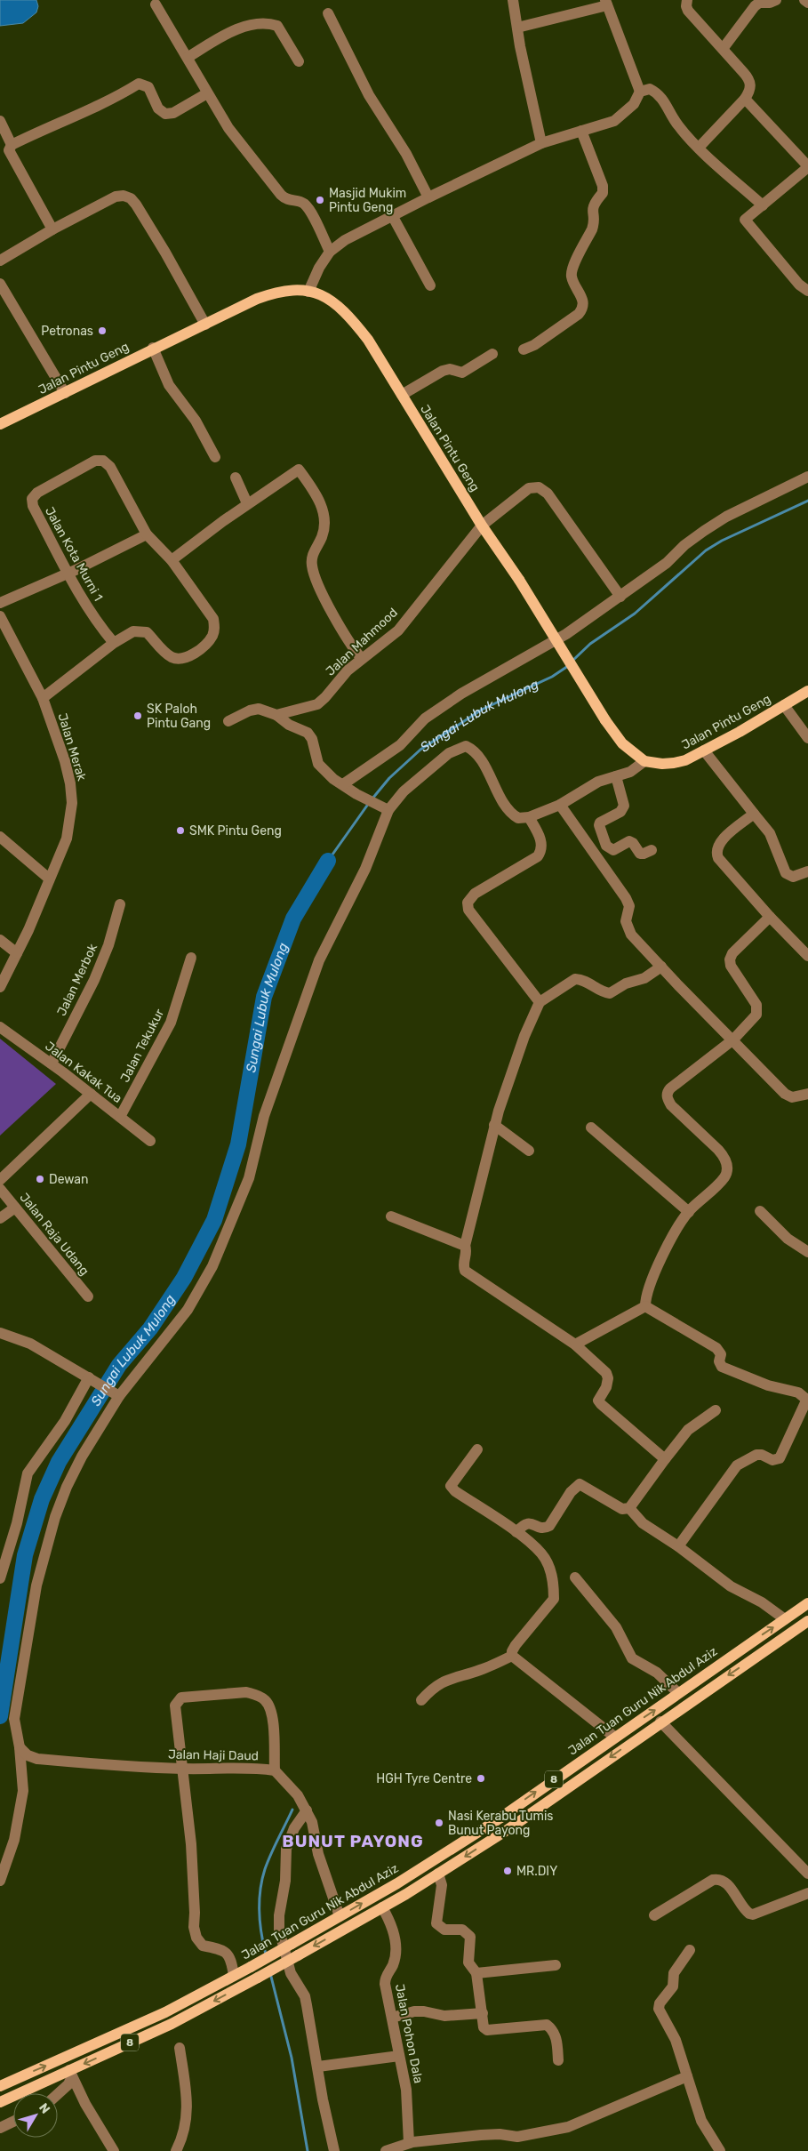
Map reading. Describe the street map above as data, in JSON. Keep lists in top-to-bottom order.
{
  "streets": {
    "main road": ["Jalan Pintu Geng", "Jalan Tuan Guru Nik Abdul Aziz", "8"],
    "street": [
      "Jalan Kota Murni 1",
      "Jalan Mahmood",
      "Jalan Merak",
      "Jalan Merbok",
      "Jalan Tekukur",
      "Jalan Kakak Tua",
      "Jalan Raja Udang",
      "Jalan Haji Daud",
      "Jalan Pohon Dala"
    ]
  },
  "crossings": [
    ["Jalan Pintu Geng", "Jalan Mahmood"],
    ["Jalan Merbok", "Jalan Kakak Tua"],
    ["Jalan Tekukur", "Jalan Kakak Tua"],
    ["Jalan Tuan Guru Nik Abdul Aziz", "Jalan Haji Daud"],
    ["8", "Jalan Pohon Dala"]
  ],
  "districts": ["BUNUT PAYONG"],
  "water": ["Sungai Lubuk Mulong"],
  "places": [
    "Masjid Mukim Pintu Geng",
    "Petronas",
    "SK Paloh Pintu Gang",
    "SMK Pintu Geng",
    "Dewan",
    "HGH Tyre Centre",
    "Nasi Kerabu Tumis Bunut Payong",
    "MR.DIY"
  ],
  "north": "top right"
}
